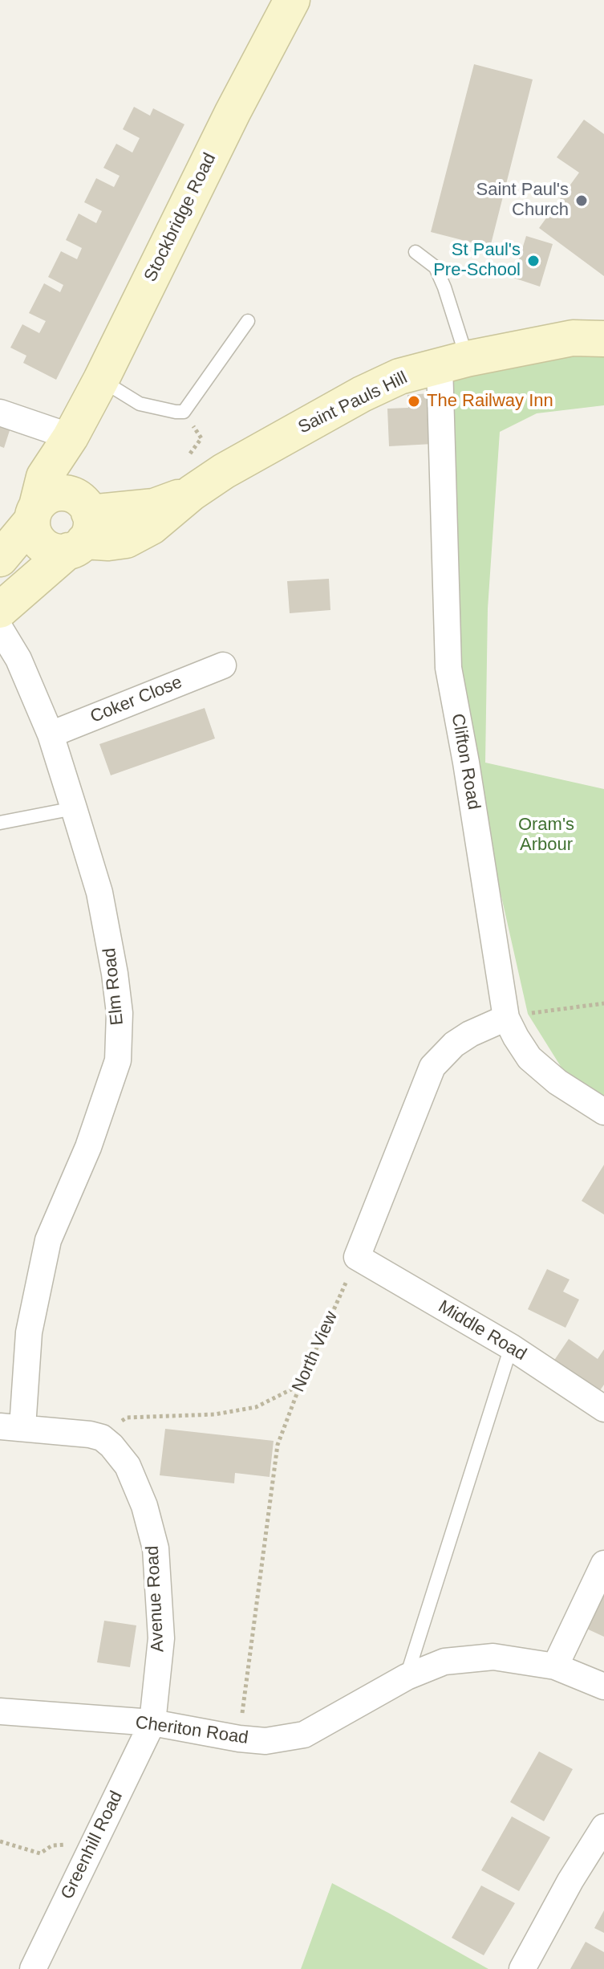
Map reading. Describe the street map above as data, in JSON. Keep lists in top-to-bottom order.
{
  "streets": {
    "main road": ["Stockbridge Road", "Saint Pauls Hill"],
    "street": [
      "Coker Close",
      "Clifton Road",
      "Elm Road",
      "Middle Road",
      "Avenue Road",
      "Cheriton Road",
      "Greenhill Road"
    ],
    "path": ["North View"]
  },
  "crossings": [
    ["Stockbridge Road", "Saint Pauls Hill"],
    ["Saint Pauls Hill", "Clifton Road"],
    ["Coker Close", "Elm Road"],
    ["Middle Road", "North View"],
    ["North View", "Cheriton Road"],
    ["Avenue Road", "Cheriton Road"],
    ["Avenue Road", "Greenhill Road"],
    ["Cheriton Road", "Greenhill Road"]
  ],
  "parks": ["Oram's Arbour"],
  "places": ["Saint Paul's Church", "St Paul's Pre-School", "The Railway Inn"]
}
